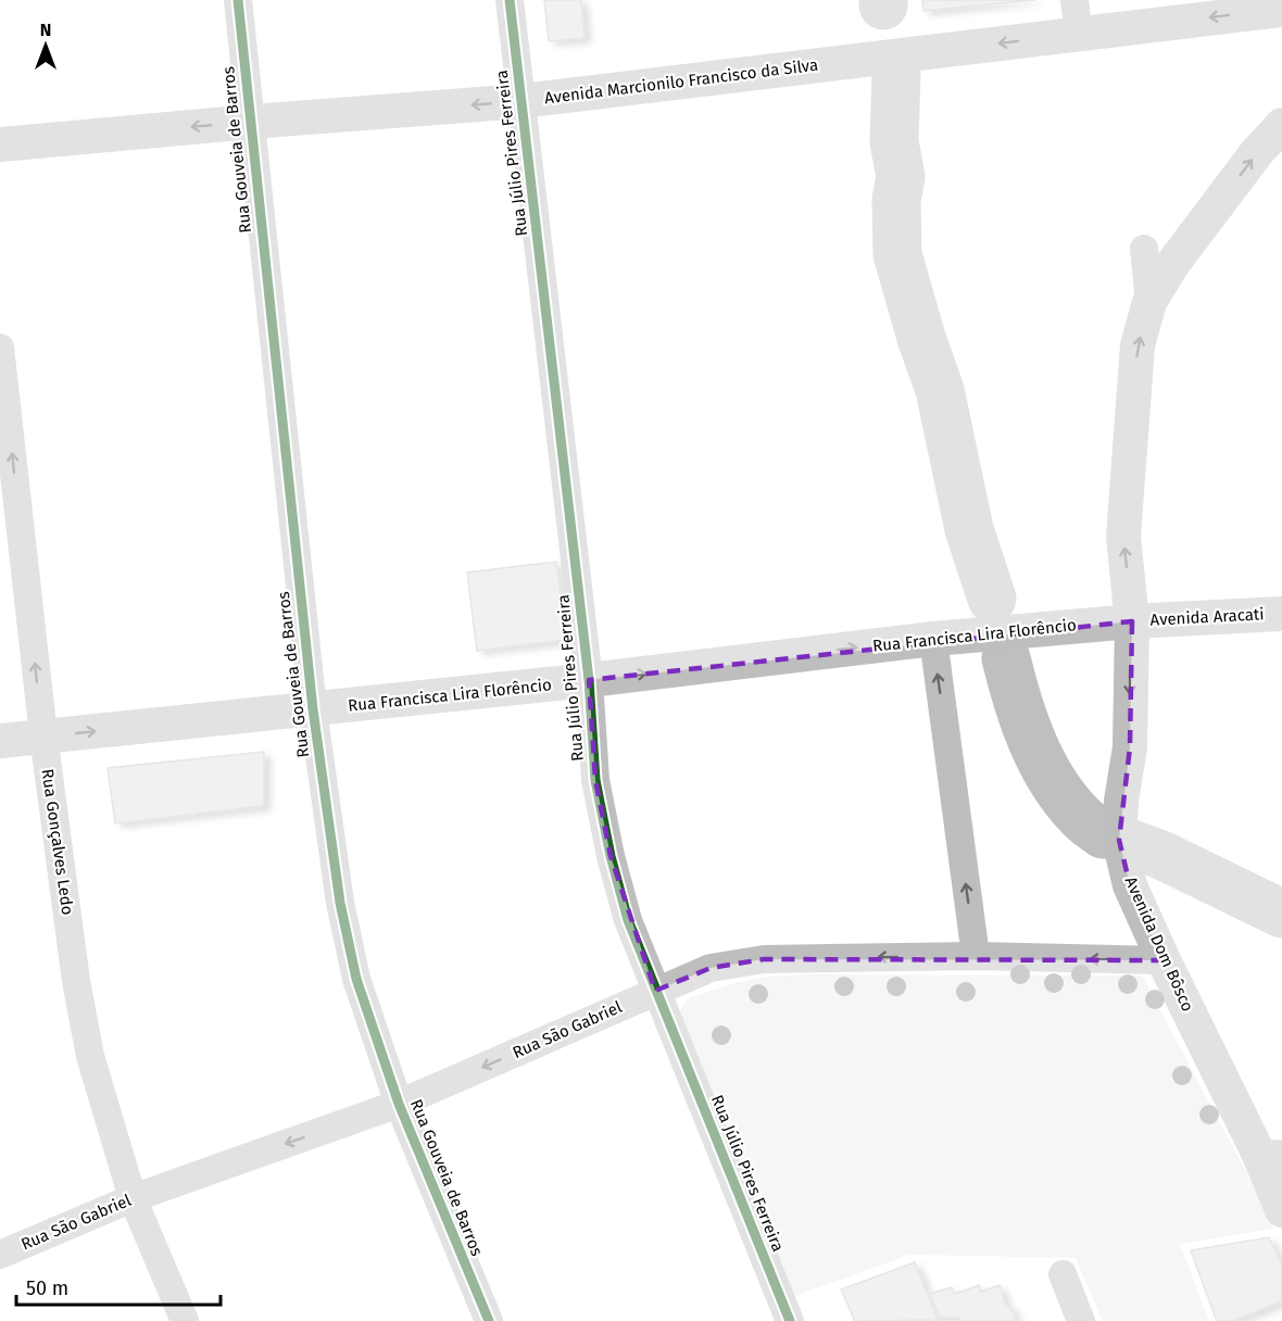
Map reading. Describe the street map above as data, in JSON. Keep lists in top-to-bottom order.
{
  "streets": {
    "street": [
      "Avenida Marcionilo Francisco da Silva",
      "Rua Gouveia de Barros",
      "Rua Júlio Pires Ferreira",
      "Avenida Aracati",
      "Rua Francisca Lira Florêncio",
      "Rua Gonçalves Ledo",
      "Avenida Dom Bôsco",
      "Rua São Gabriel"
    ]
  },
  "crossings": [
    ["Avenida Marcionilo Francisco da Silva", "Rua Gouveia de Barros"],
    ["Avenida Marcionilo Francisco da Silva", "Rua Júlio Pires Ferreira"],
    ["Rua Gouveia de Barros", "Rua Francisca Lira Florêncio"],
    ["Rua Gouveia de Barros", "Rua São Gabriel"],
    ["Rua Júlio Pires Ferreira", "Rua Francisca Lira Florêncio"],
    ["Rua Júlio Pires Ferreira", "Rua São Gabriel"],
    ["Avenida Aracati", "Rua Francisca Lira Florêncio"],
    ["Avenida Aracati", "Avenida Dom Bôsco"],
    ["Rua Francisca Lira Florêncio", "Rua Gonçalves Ledo"],
    ["Rua Francisca Lira Florêncio", "Avenida Dom Bôsco"],
    ["Rua Gonçalves Ledo", "Rua São Gabriel"],
    ["Avenida Dom Bôsco", "Rua São Gabriel"]
  ],
  "one_way": [
    "Avenida Marcionilo Francisco da Silva",
    "Rua Francisca Lira Florêncio",
    "Rua Gonçalves Ledo",
    "Rua São Gabriel"
  ],
  "scale_bar": "50 m",
  "north": "top"
}
